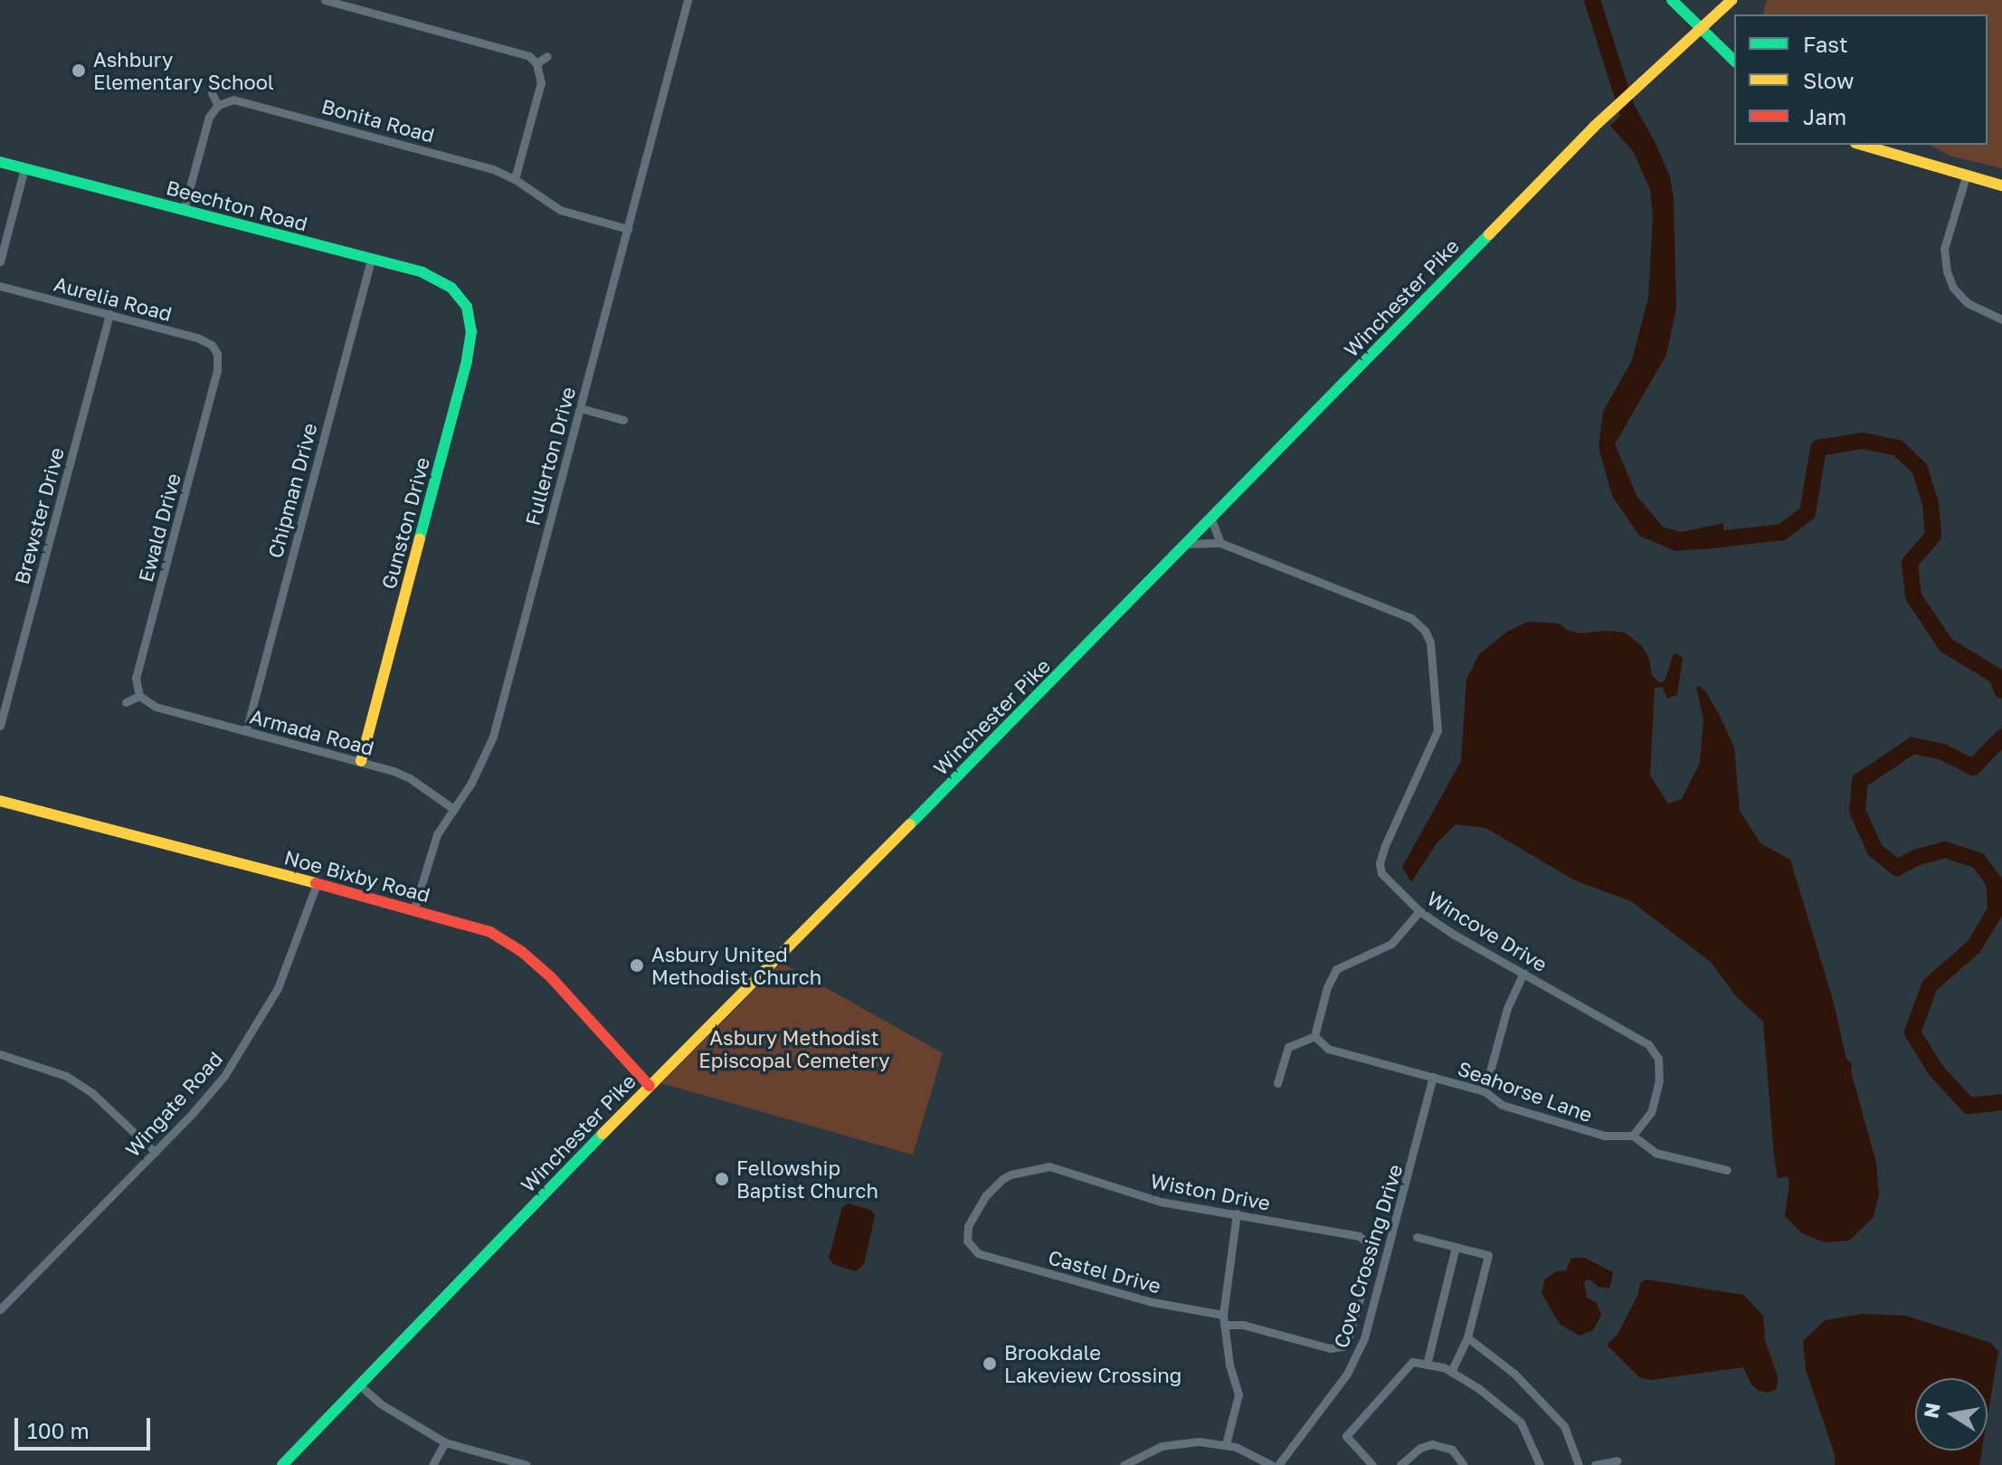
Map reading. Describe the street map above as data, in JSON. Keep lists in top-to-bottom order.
{
  "streets": {
    "main road": [
      "Beechton Road",
      "Winchester Pike",
      "Gunston Drive",
      "Noe Bixby Road"
    ],
    "street": [
      "Bonita Road",
      "Aurelia Road",
      "Fullerton Drive",
      "Chipman Drive",
      "Brewster Drive",
      "Ewald Drive",
      "Armada Road",
      "Wincove Drive",
      "Seahorse Lane",
      "Wingate Road",
      "Wiston Drive",
      "Cove Crossing Drive",
      "Castel Drive"
    ]
  },
  "crossings": [
    ["Bonita Road", "Fullerton Drive"],
    ["Beechton Road", "Chipman Drive"],
    ["Beechton Road", "Gunston Drive"],
    ["Winchester Pike", "Noe Bixby Road"],
    ["Winchester Pike", "Wincove Drive"],
    ["Aurelia Road", "Brewster Drive"],
    ["Aurelia Road", "Ewald Drive"],
    ["Fullerton Drive", "Armada Road"],
    ["Fullerton Drive", "Noe Bixby Road"],
    ["Chipman Drive", "Armada Road"],
    ["Gunston Drive", "Armada Road"],
    ["Ewald Drive", "Armada Road"],
    ["Noe Bixby Road", "Wingate Road"],
    ["Wincove Drive", "Seahorse Lane"],
    ["Seahorse Lane", "Cove Crossing Drive"],
    ["Wiston Drive", "Castel Drive"]
  ],
  "parks": ["Asbury Methodist Episcopal Cemetery"],
  "places": [
    "Ashbury Elementary School",
    "Asbury United Methodist Church",
    "Fellowship Baptist Church",
    "Brookdale Lakeview Crossing"
  ],
  "legend": ["Fast", "Slow", "Jam"],
  "scale_bar": "100 m",
  "north": "left"
}
